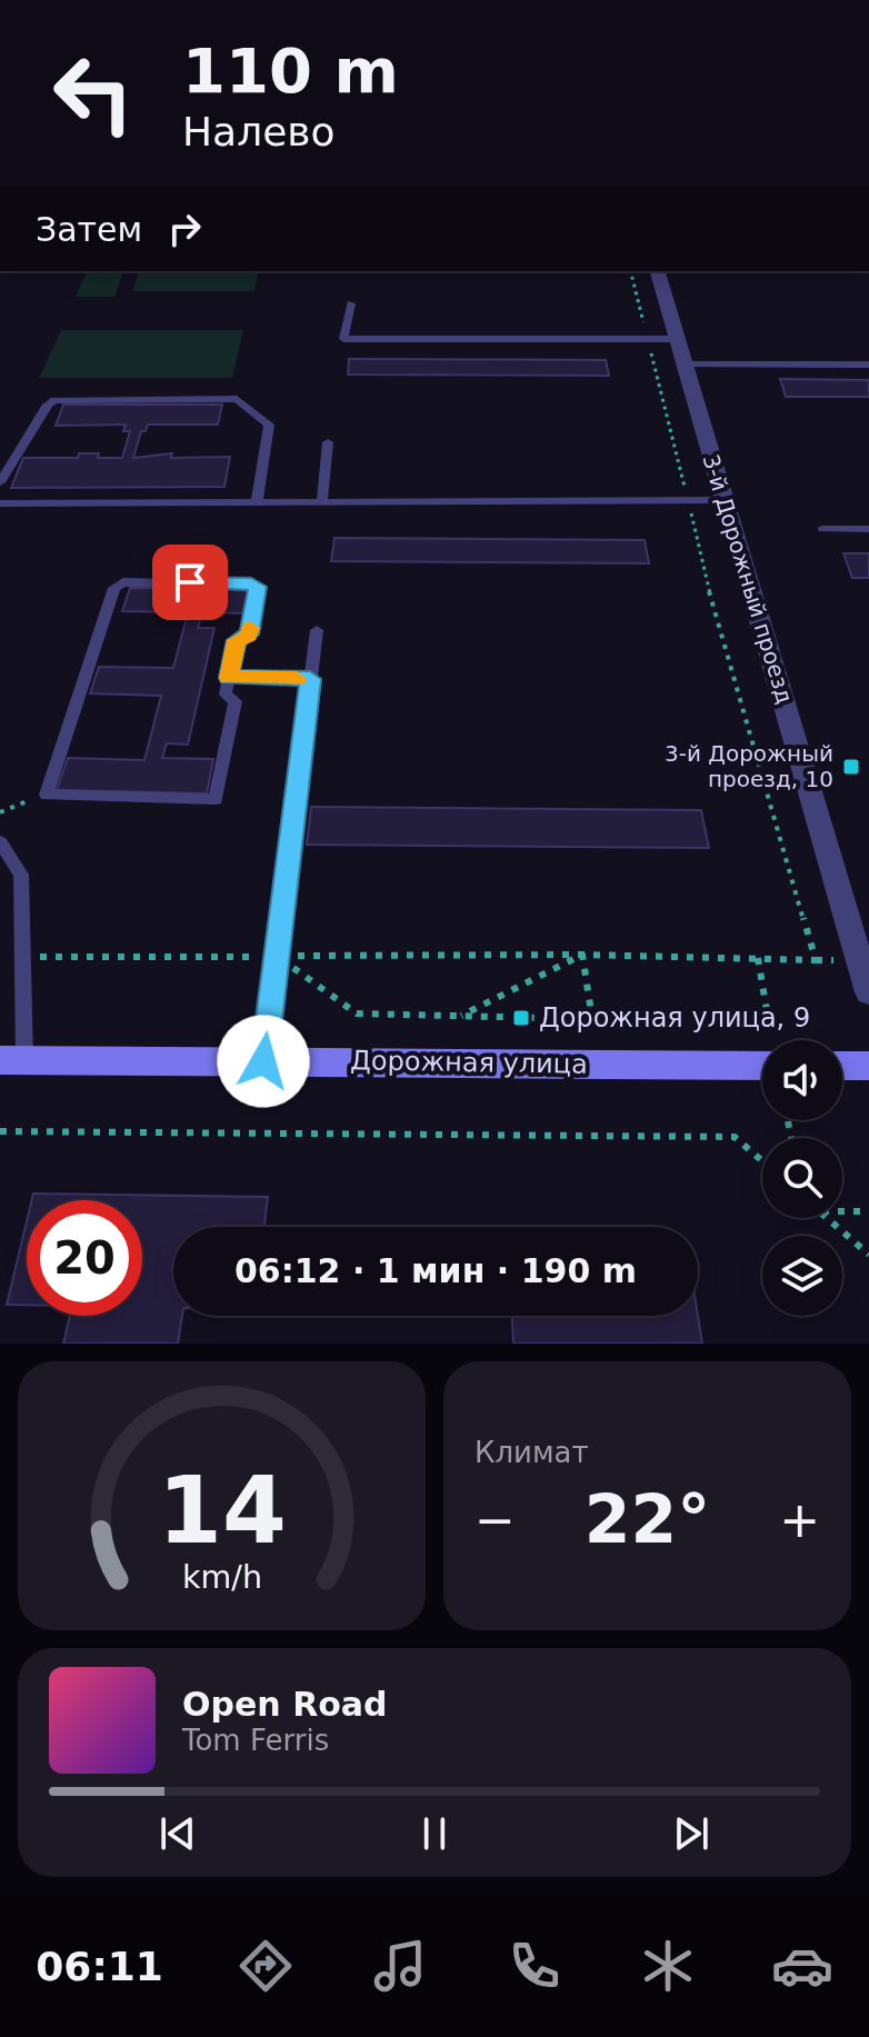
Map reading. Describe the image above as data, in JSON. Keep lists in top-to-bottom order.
{
  "streets": {
    "main road": ["Дорожная улица"],
    "street": ["3-й Дорожный проезд"]
  },
  "places": {
    "transit": ["3-й Дорожный проезд, 10", "Дорожная улица, 9"]
  },
  "page": {
    "turn": ["110 m", "Налево"],
    "then": "Затем",
    "limit": "20",
    "trip": "06:12 · 1 мин · 190 m",
    "tile": "Климат",
    "heat": ["−", "22°", "+"],
    "song": ["Open Road", "Tom Ferris"],
    "tabs": "06:11",
    "gauge": ["14", "km/h"]
  }
}
